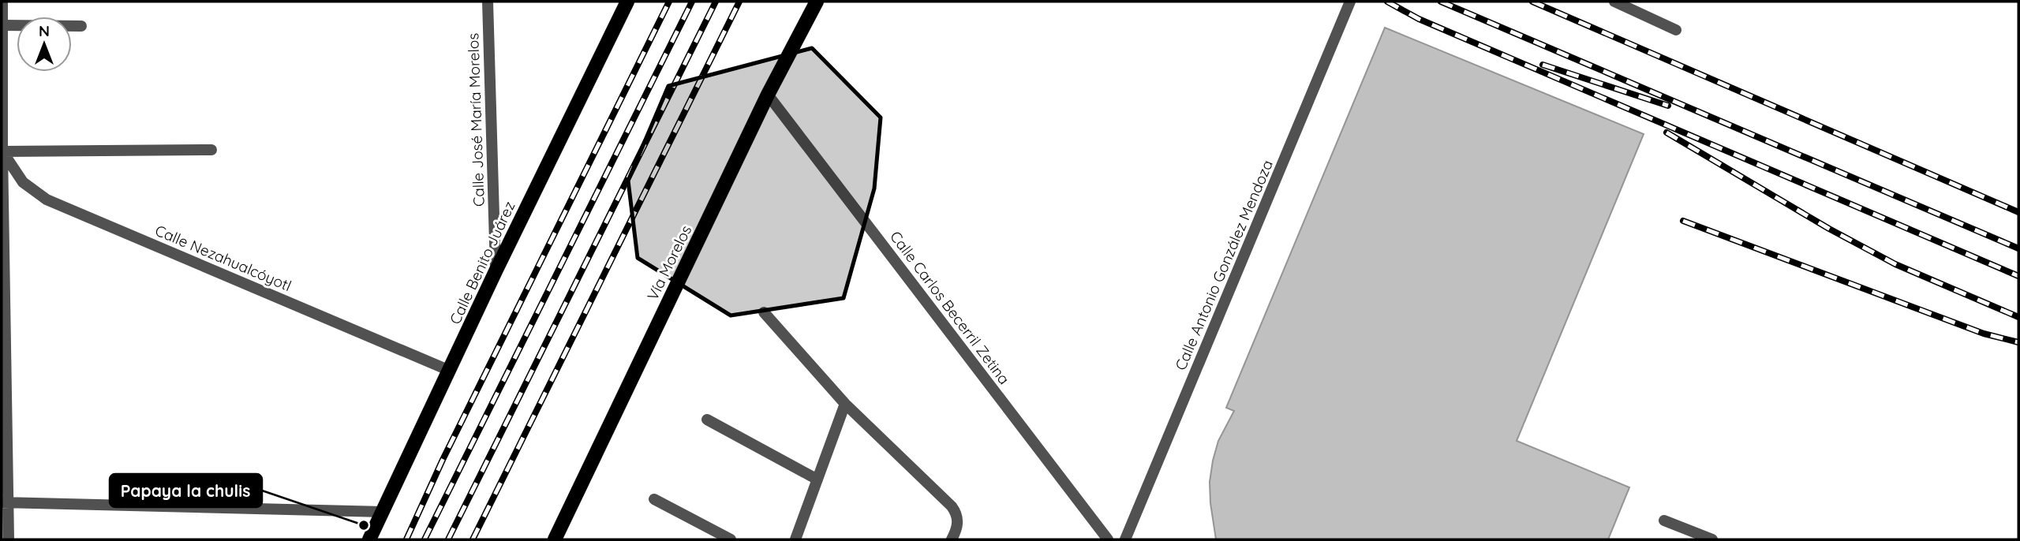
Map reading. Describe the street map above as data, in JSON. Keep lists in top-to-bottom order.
{
  "streets": {
    "main road": ["Calle Benito Juárez", "Vía Morelos"],
    "street": [
      "Calle José María Morelos",
      "Calle Nezahualcóyotl",
      "Calle Antonio González Mendoza",
      "Calle Carlos Becerril Zetina"
    ]
  },
  "crossings": [
    ["Calle José María Morelos", "Calle Benito Juárez"],
    ["Calle Nezahualcóyotl", "Calle Benito Juárez"],
    ["Vía Morelos", "Calle Carlos Becerril Zetina"]
  ],
  "places": ["Papaya la chulis"],
  "north": "top"
}
